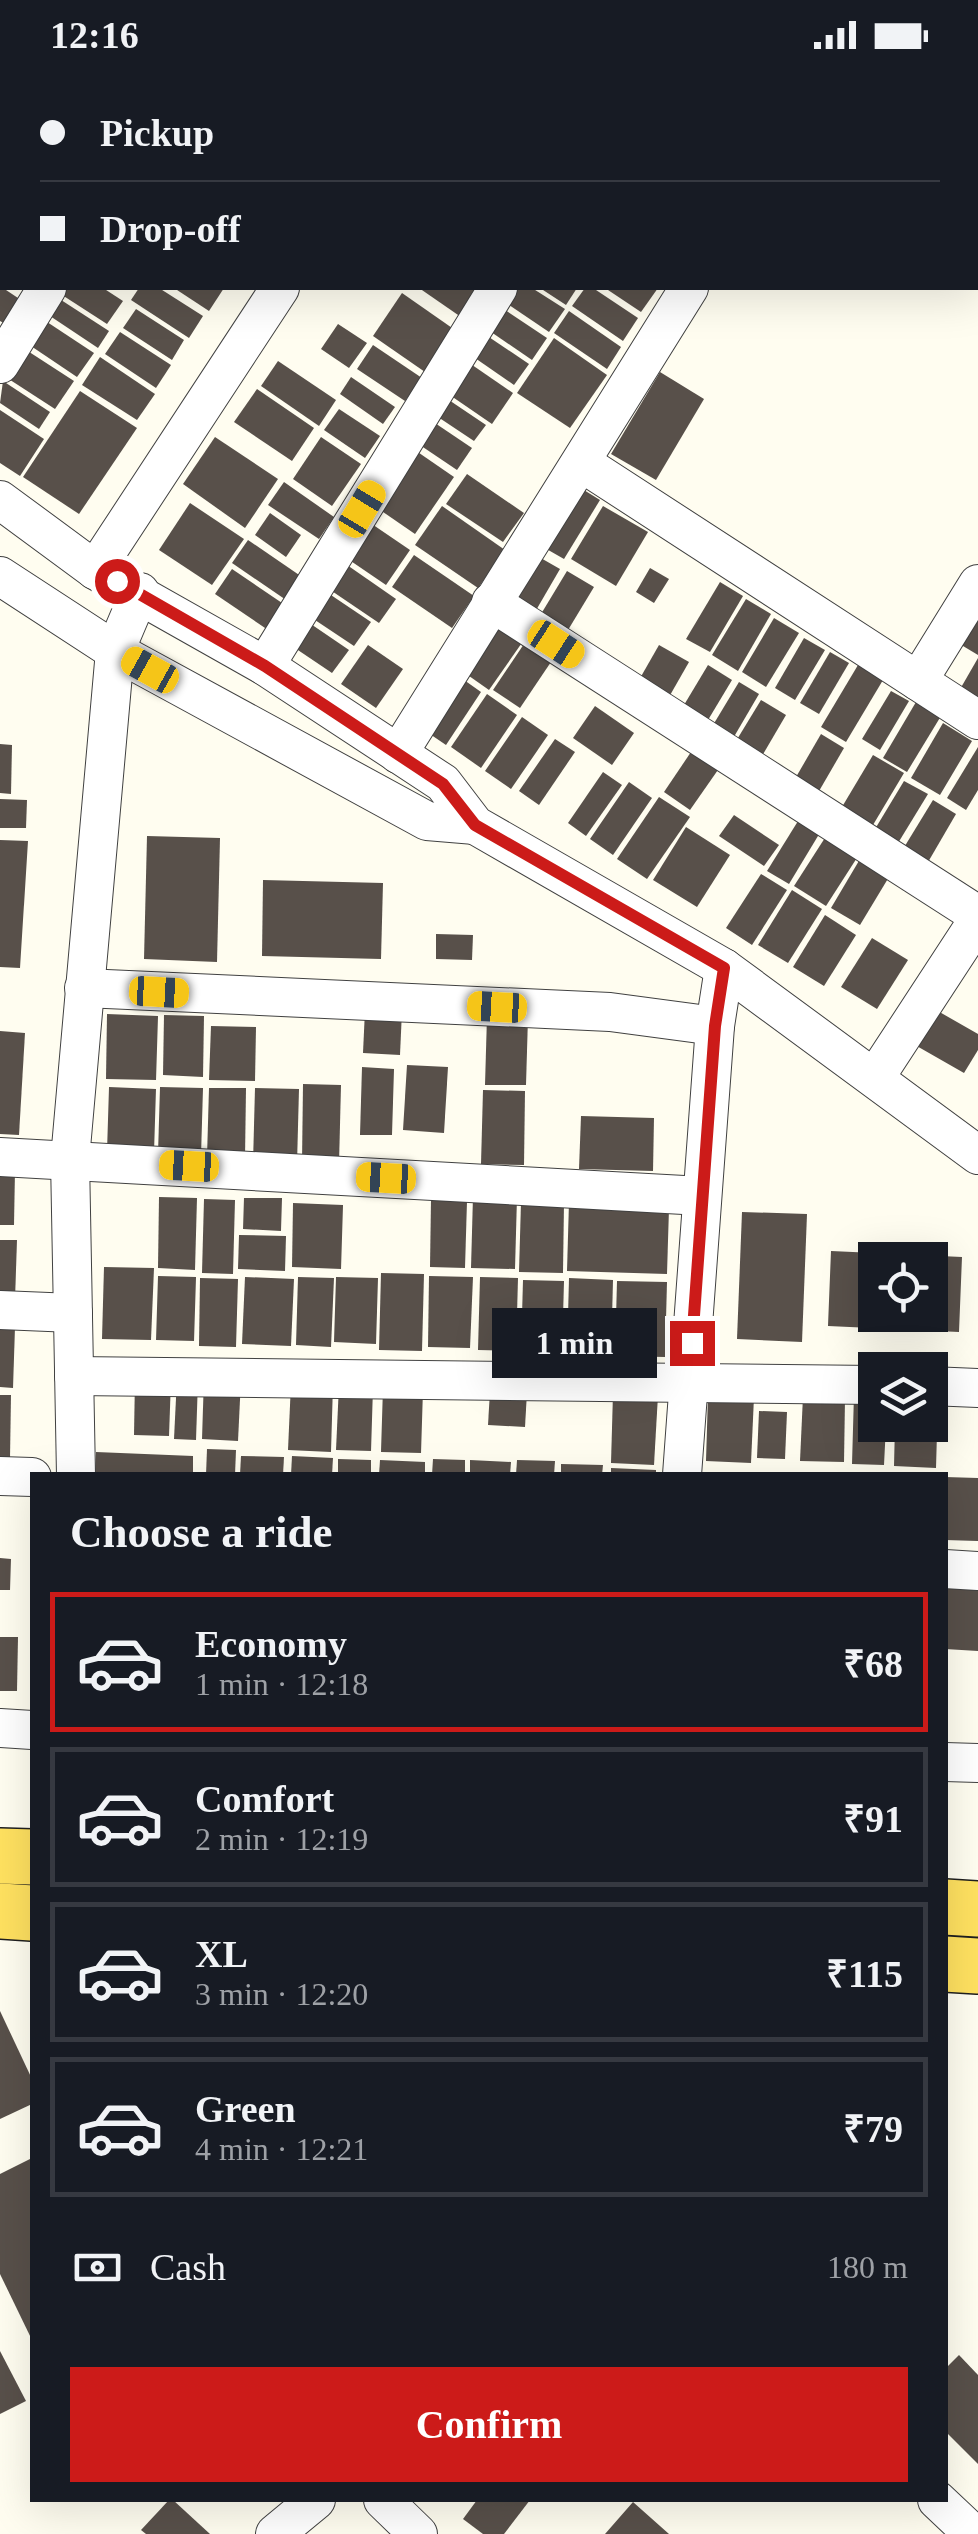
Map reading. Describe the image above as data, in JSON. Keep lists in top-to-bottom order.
{
  "page": {
    "status": "12:16",
    "banner": ["Pickup", "Drop-off"],
    "bubble": "1 min",
    "heading": "Choose a ride",
    "list": [
      {
        "name": "Economy",
        "note": "1 min · 12:18",
        "value": "₹68"
      },
      {
        "name": "Comfort",
        "note": "2 min · 12:19",
        "value": "₹91"
      },
      {
        "name": "XL",
        "note": "3 min · 12:20",
        "value": "₹115"
      },
      {
        "name": "Green",
        "note": "4 min · 12:21",
        "value": "₹79"
      }
    ],
    "pay": ["Cash", "180 m"],
    "buttons": "Confirm"
  }
}
